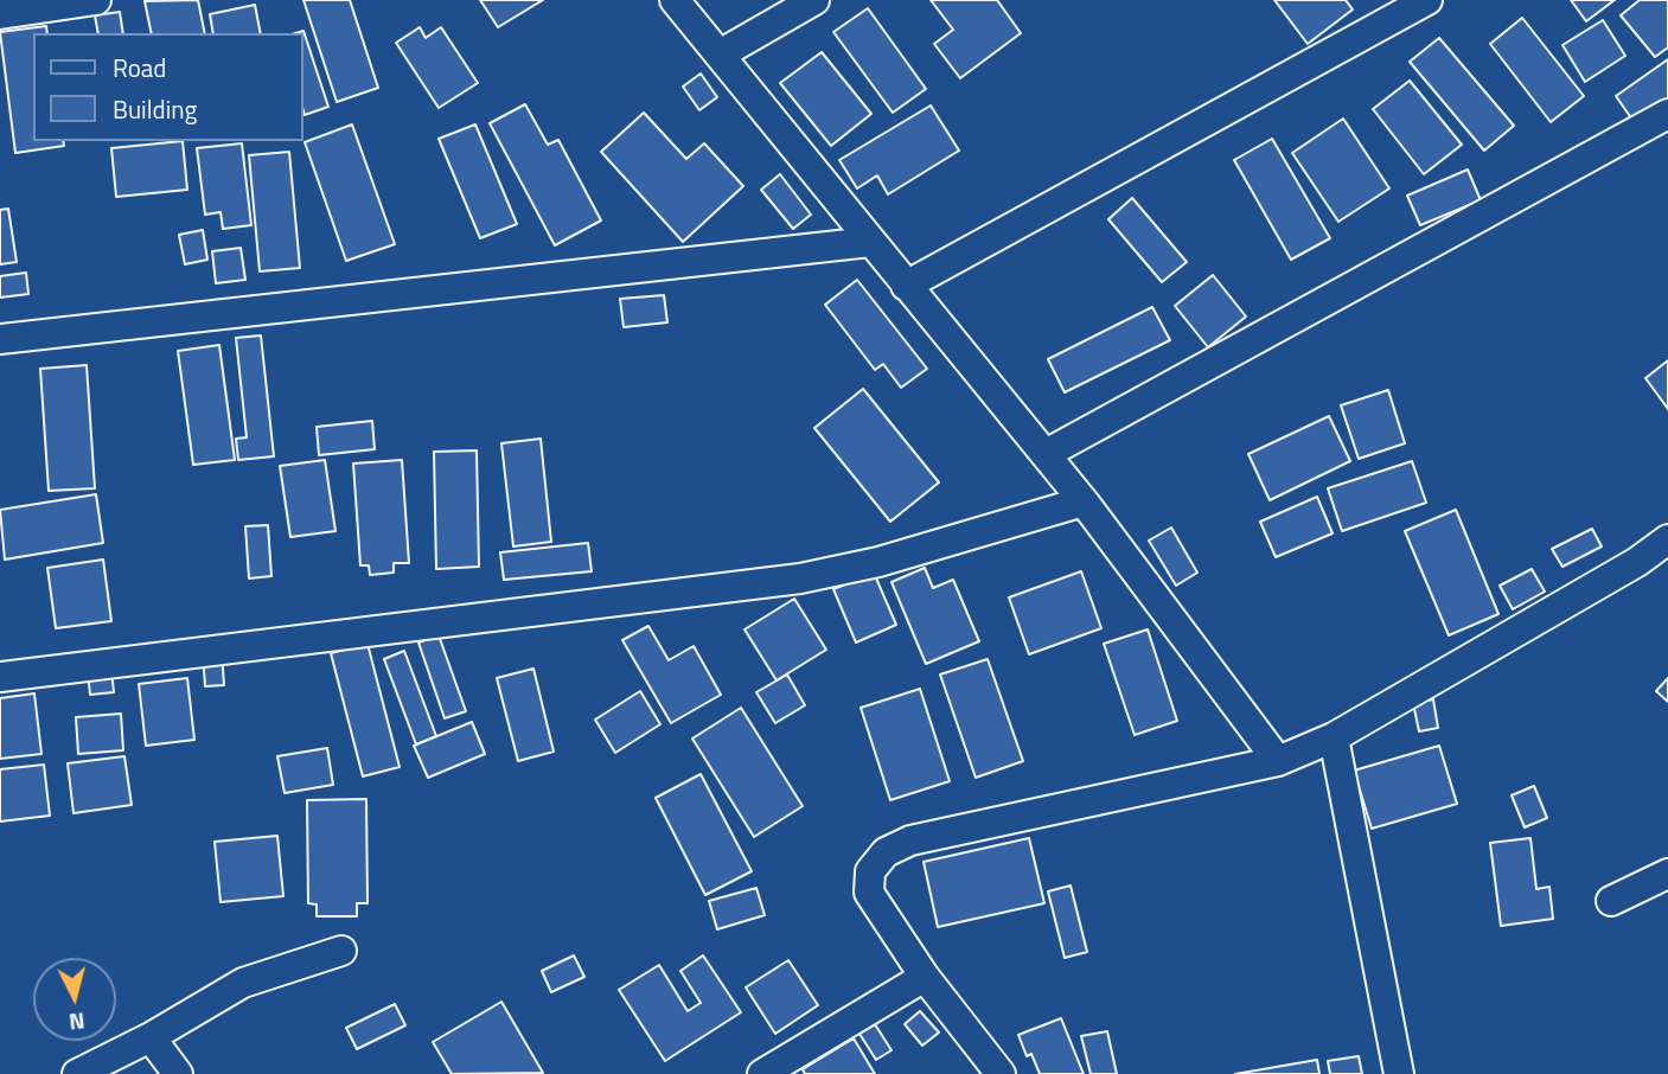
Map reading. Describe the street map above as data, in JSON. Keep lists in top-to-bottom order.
{
  "legend": ["Road", "Building"],
  "north": "bottom"
}
